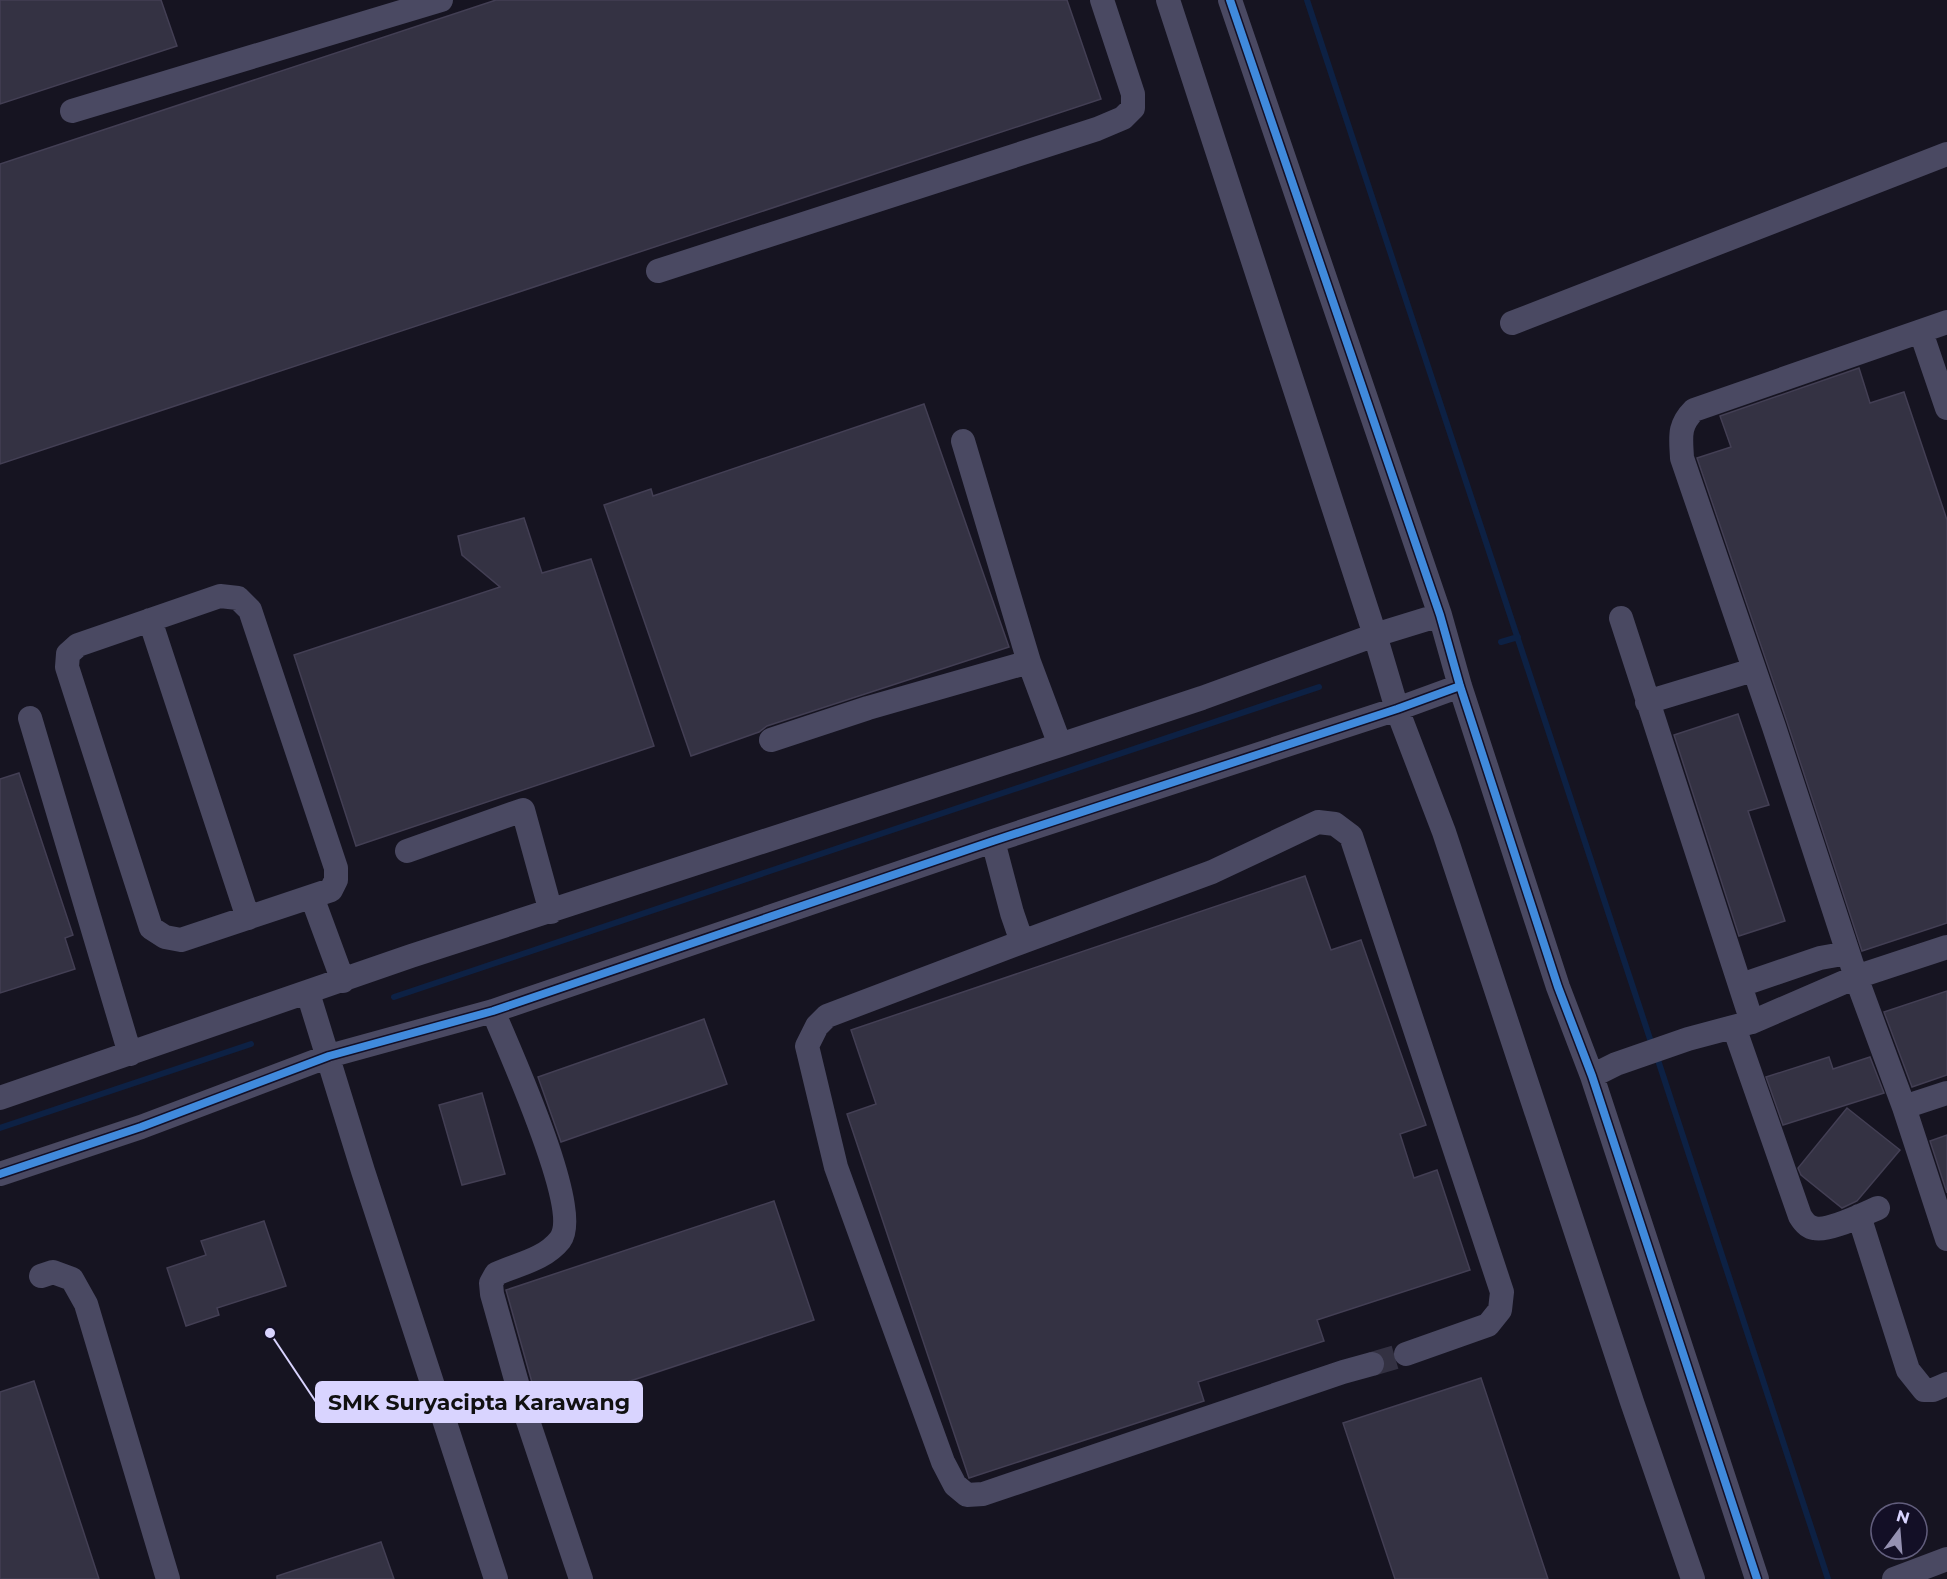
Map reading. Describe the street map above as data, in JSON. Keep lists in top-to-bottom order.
{
  "places": ["SMK Suryacipta Karawang"],
  "north": "top"
}
